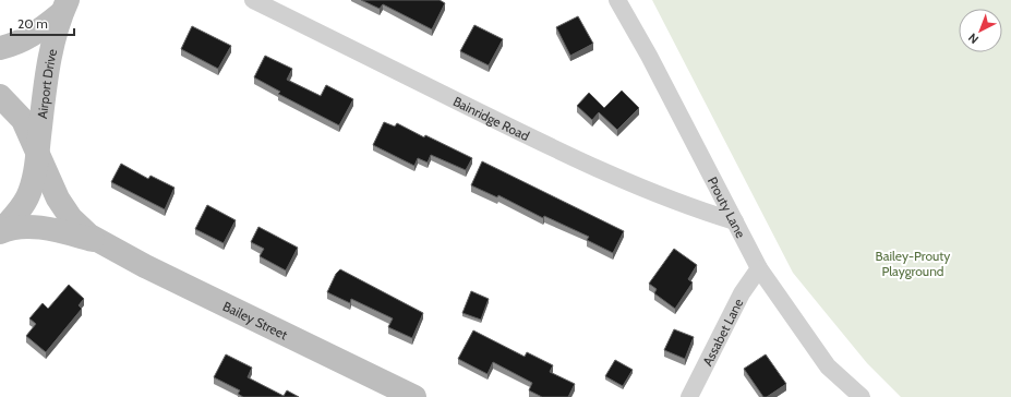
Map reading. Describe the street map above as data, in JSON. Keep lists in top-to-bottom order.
{
  "streets": {
    "street": [
      "Airport Drive",
      "Bainridge Road",
      "Prouty Lane",
      "Bailey Street",
      "Assabet Lane"
    ]
  },
  "crossings": [
    ["Airport Drive", "Bailey Street"],
    ["Bainridge Road", "Prouty Lane"],
    ["Prouty Lane", "Assabet Lane"]
  ],
  "parks": ["Bailey-Prouty Playground"],
  "scale_bar": "20 m",
  "north": "bottom left"
}
